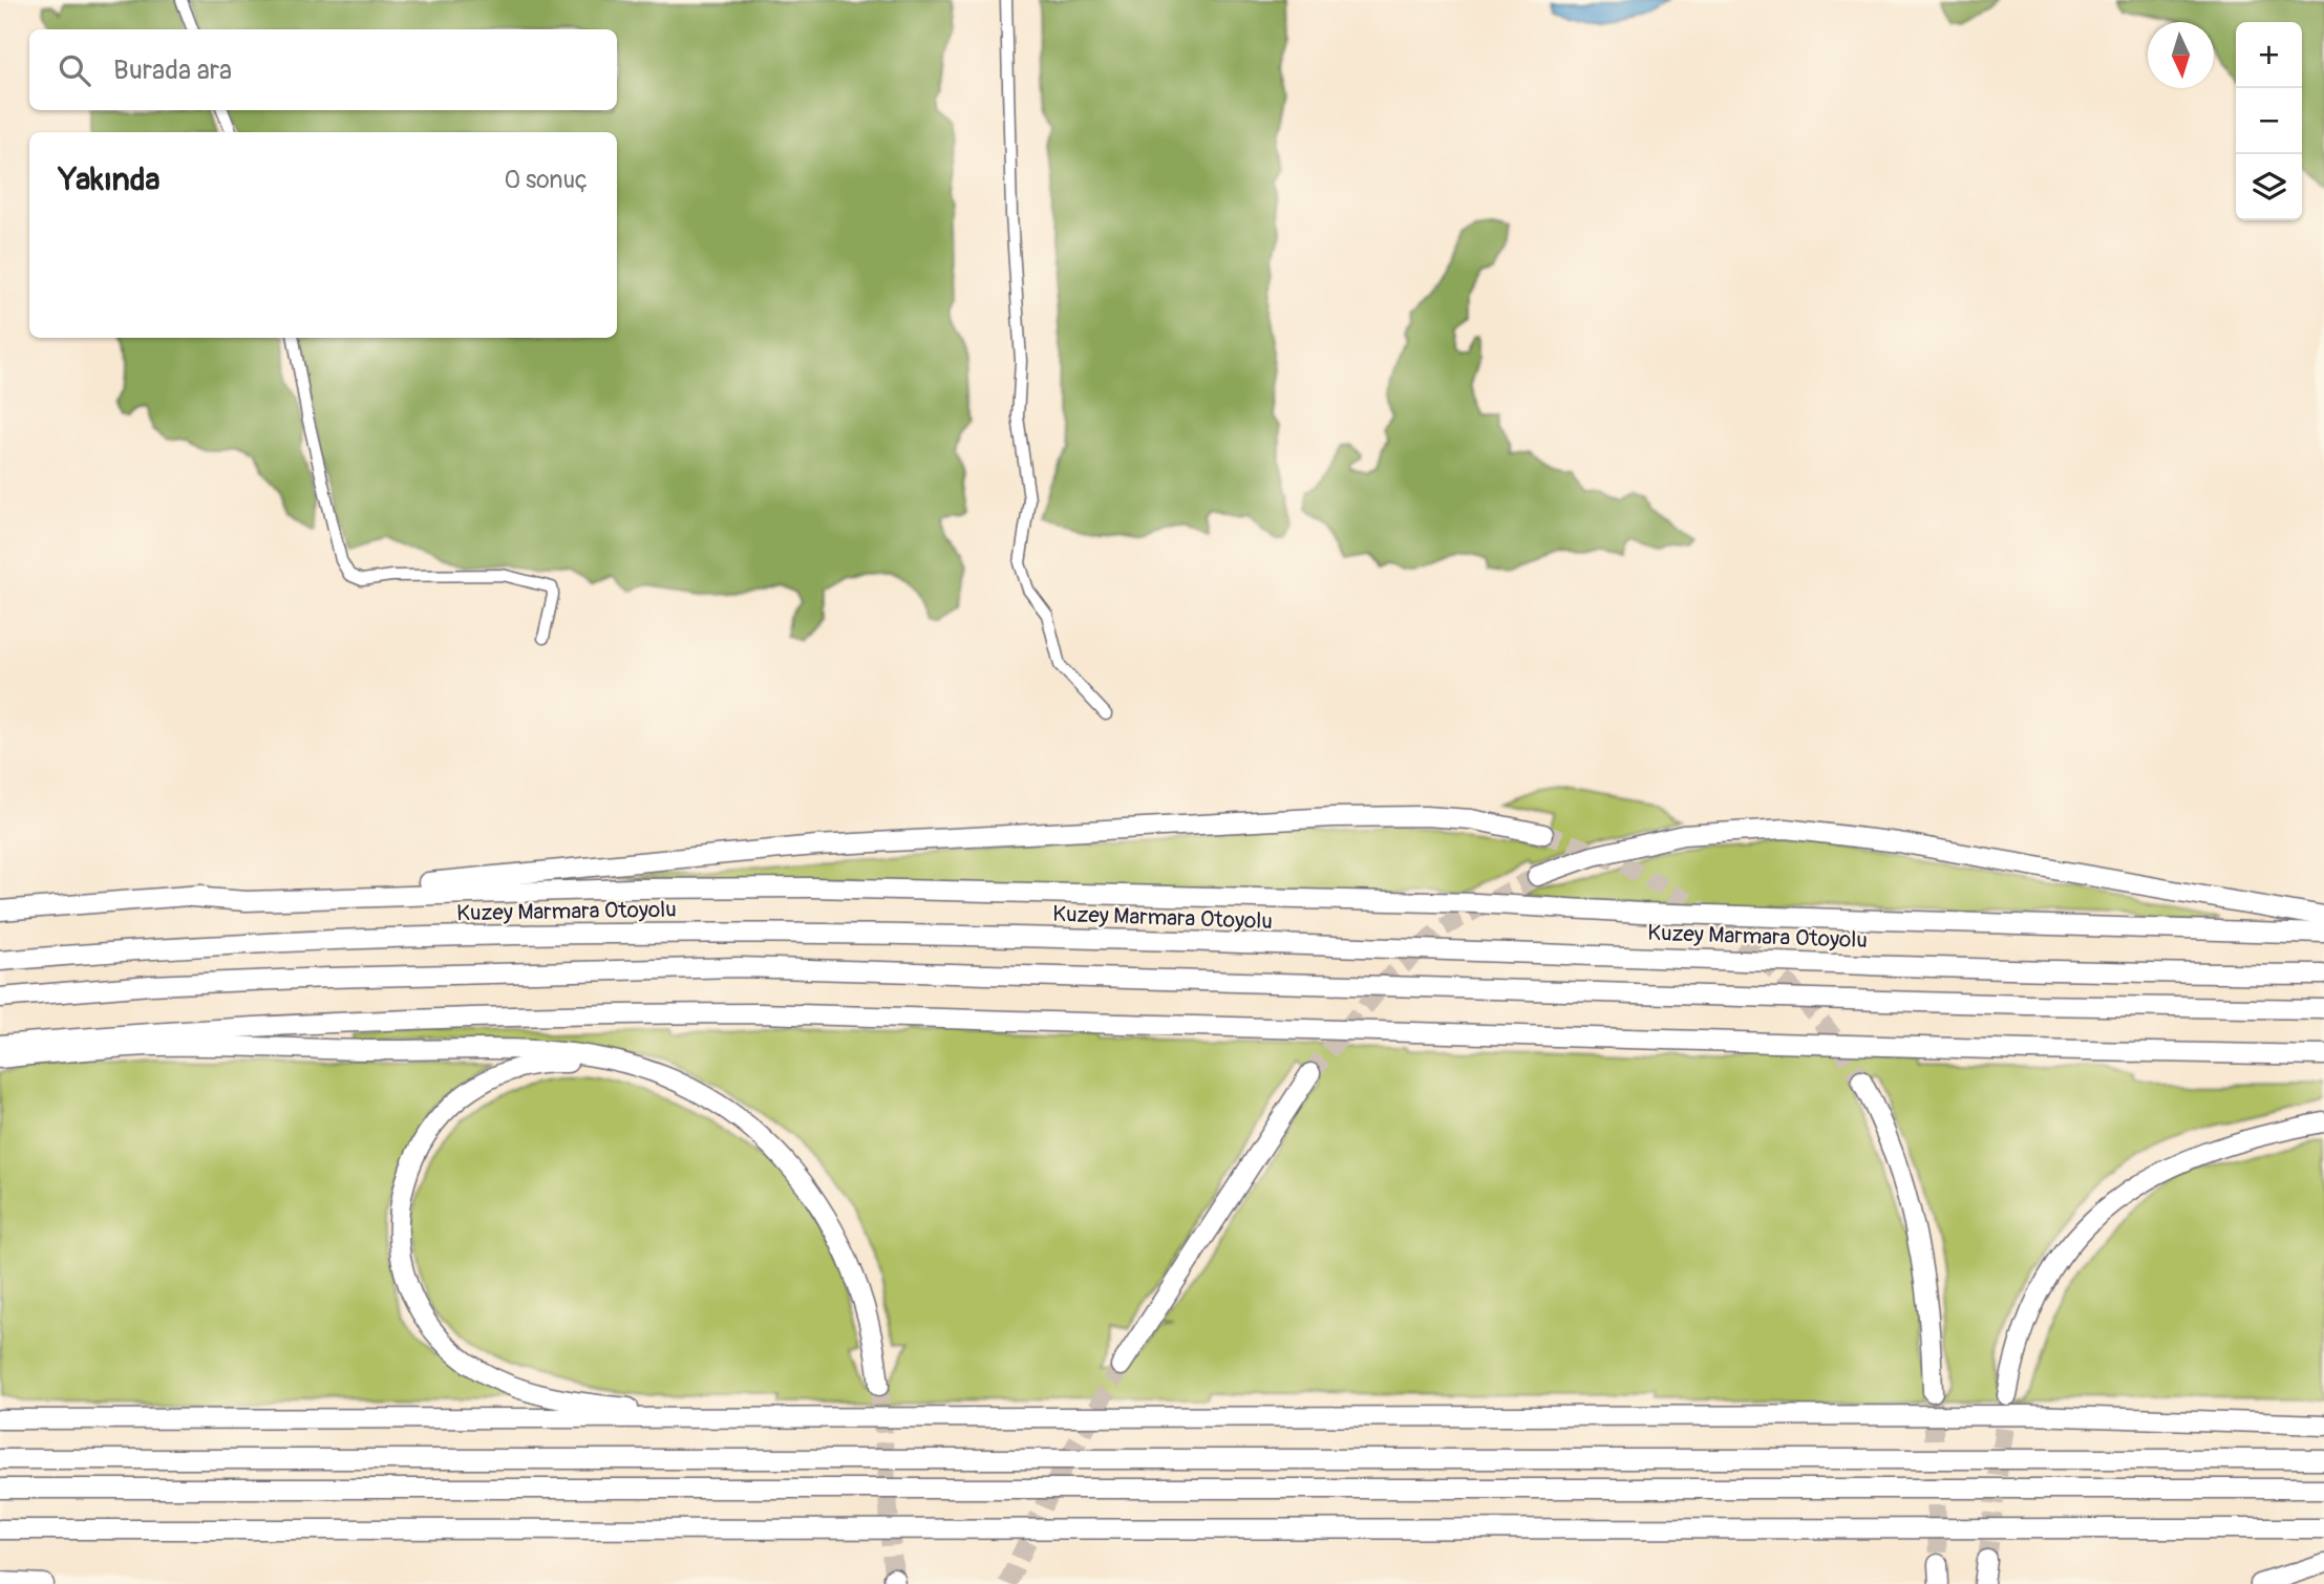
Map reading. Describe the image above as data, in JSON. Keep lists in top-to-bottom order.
{
  "streets": {
    "highway": ["Kuzey Marmara Otoyolu"]
  },
  "north": "bottom",
  "page": {
    "map_buttons": ["+", "−"],
    "search": "Burada ara",
    "heading": ["Yakında", "0 sonuç"]
  }
}
